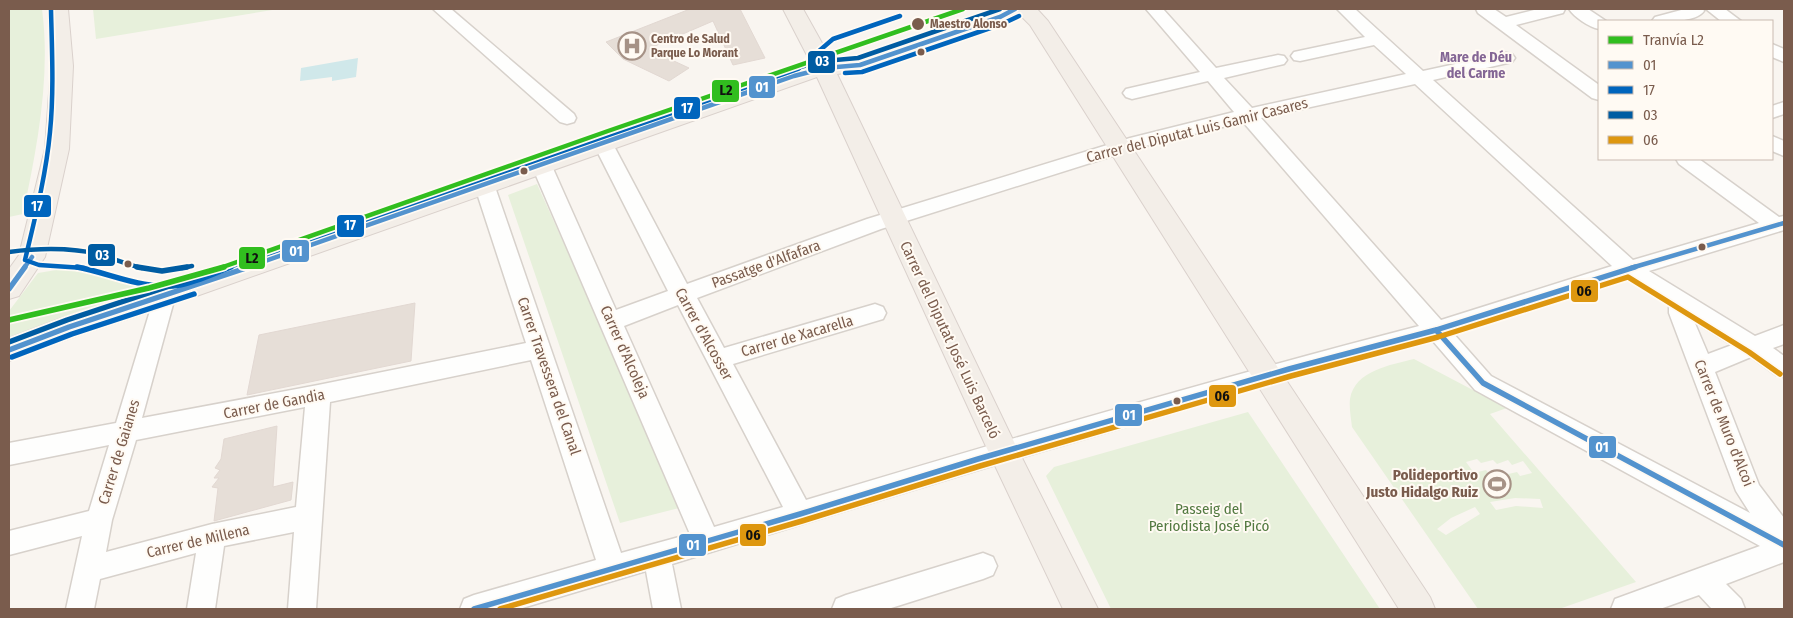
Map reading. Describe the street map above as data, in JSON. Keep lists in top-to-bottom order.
{
  "streets": {
    "main road": ["Carrer del Diputat José Luis Barceló"],
    "street": [
      "Carrer del Diputat Luis Gamir Casares",
      "Passatge d'Alfafara",
      "Carrer d'Alcosser",
      "Carrer de Xacarella",
      "Carrer d'Alcoleja",
      "Carrer Travessera del Canal",
      "Carrer de Gandia",
      "Carrer de Muro d'Alcoi",
      "Carrer de Gaianes",
      "Carrer de Millena"
    ]
  },
  "crossings": [
    ["Carrer del Diputat Luis Gamir Casares", "Passatge d'Alfafara"],
    ["Carrer del Diputat Luis Gamir Casares", "Carrer del Diputat José Luis Barceló"],
    ["Passatge d'Alfafara", "Carrer d'Alcosser"],
    ["Passatge d'Alfafara", "Carrer del Diputat José Luis Barceló"],
    ["Passatge d'Alfafara", "Carrer d'Alcoleja"],
    ["Carrer d'Alcosser", "Carrer de Xacarella"],
    ["Carrer Travessera del Canal", "Carrer de Gandia"],
    ["Carrer de Gandia", "Carrer de Gaianes"],
    ["Carrer de Gaianes", "Carrer de Millena"]
  ],
  "districts": ["Mare de Déu del Carme"],
  "parks": ["Passeig del Periodista José Picó"],
  "places": {
    "other": ["Maestro Alonso"],
    "hospital": ["Centro de Salud Parque Lo Morant"],
    "sports": ["Polideportivo Justo Hidalgo Ruiz"]
  },
  "lines": [
    "tram line L2",
    "transit line 01",
    "transit line 03",
    "transit line 17",
    "transit line 06"
  ],
  "legend": [
    "Tranvía L2",
    "01",
    "17",
    "03",
    "06"
  ]
}
